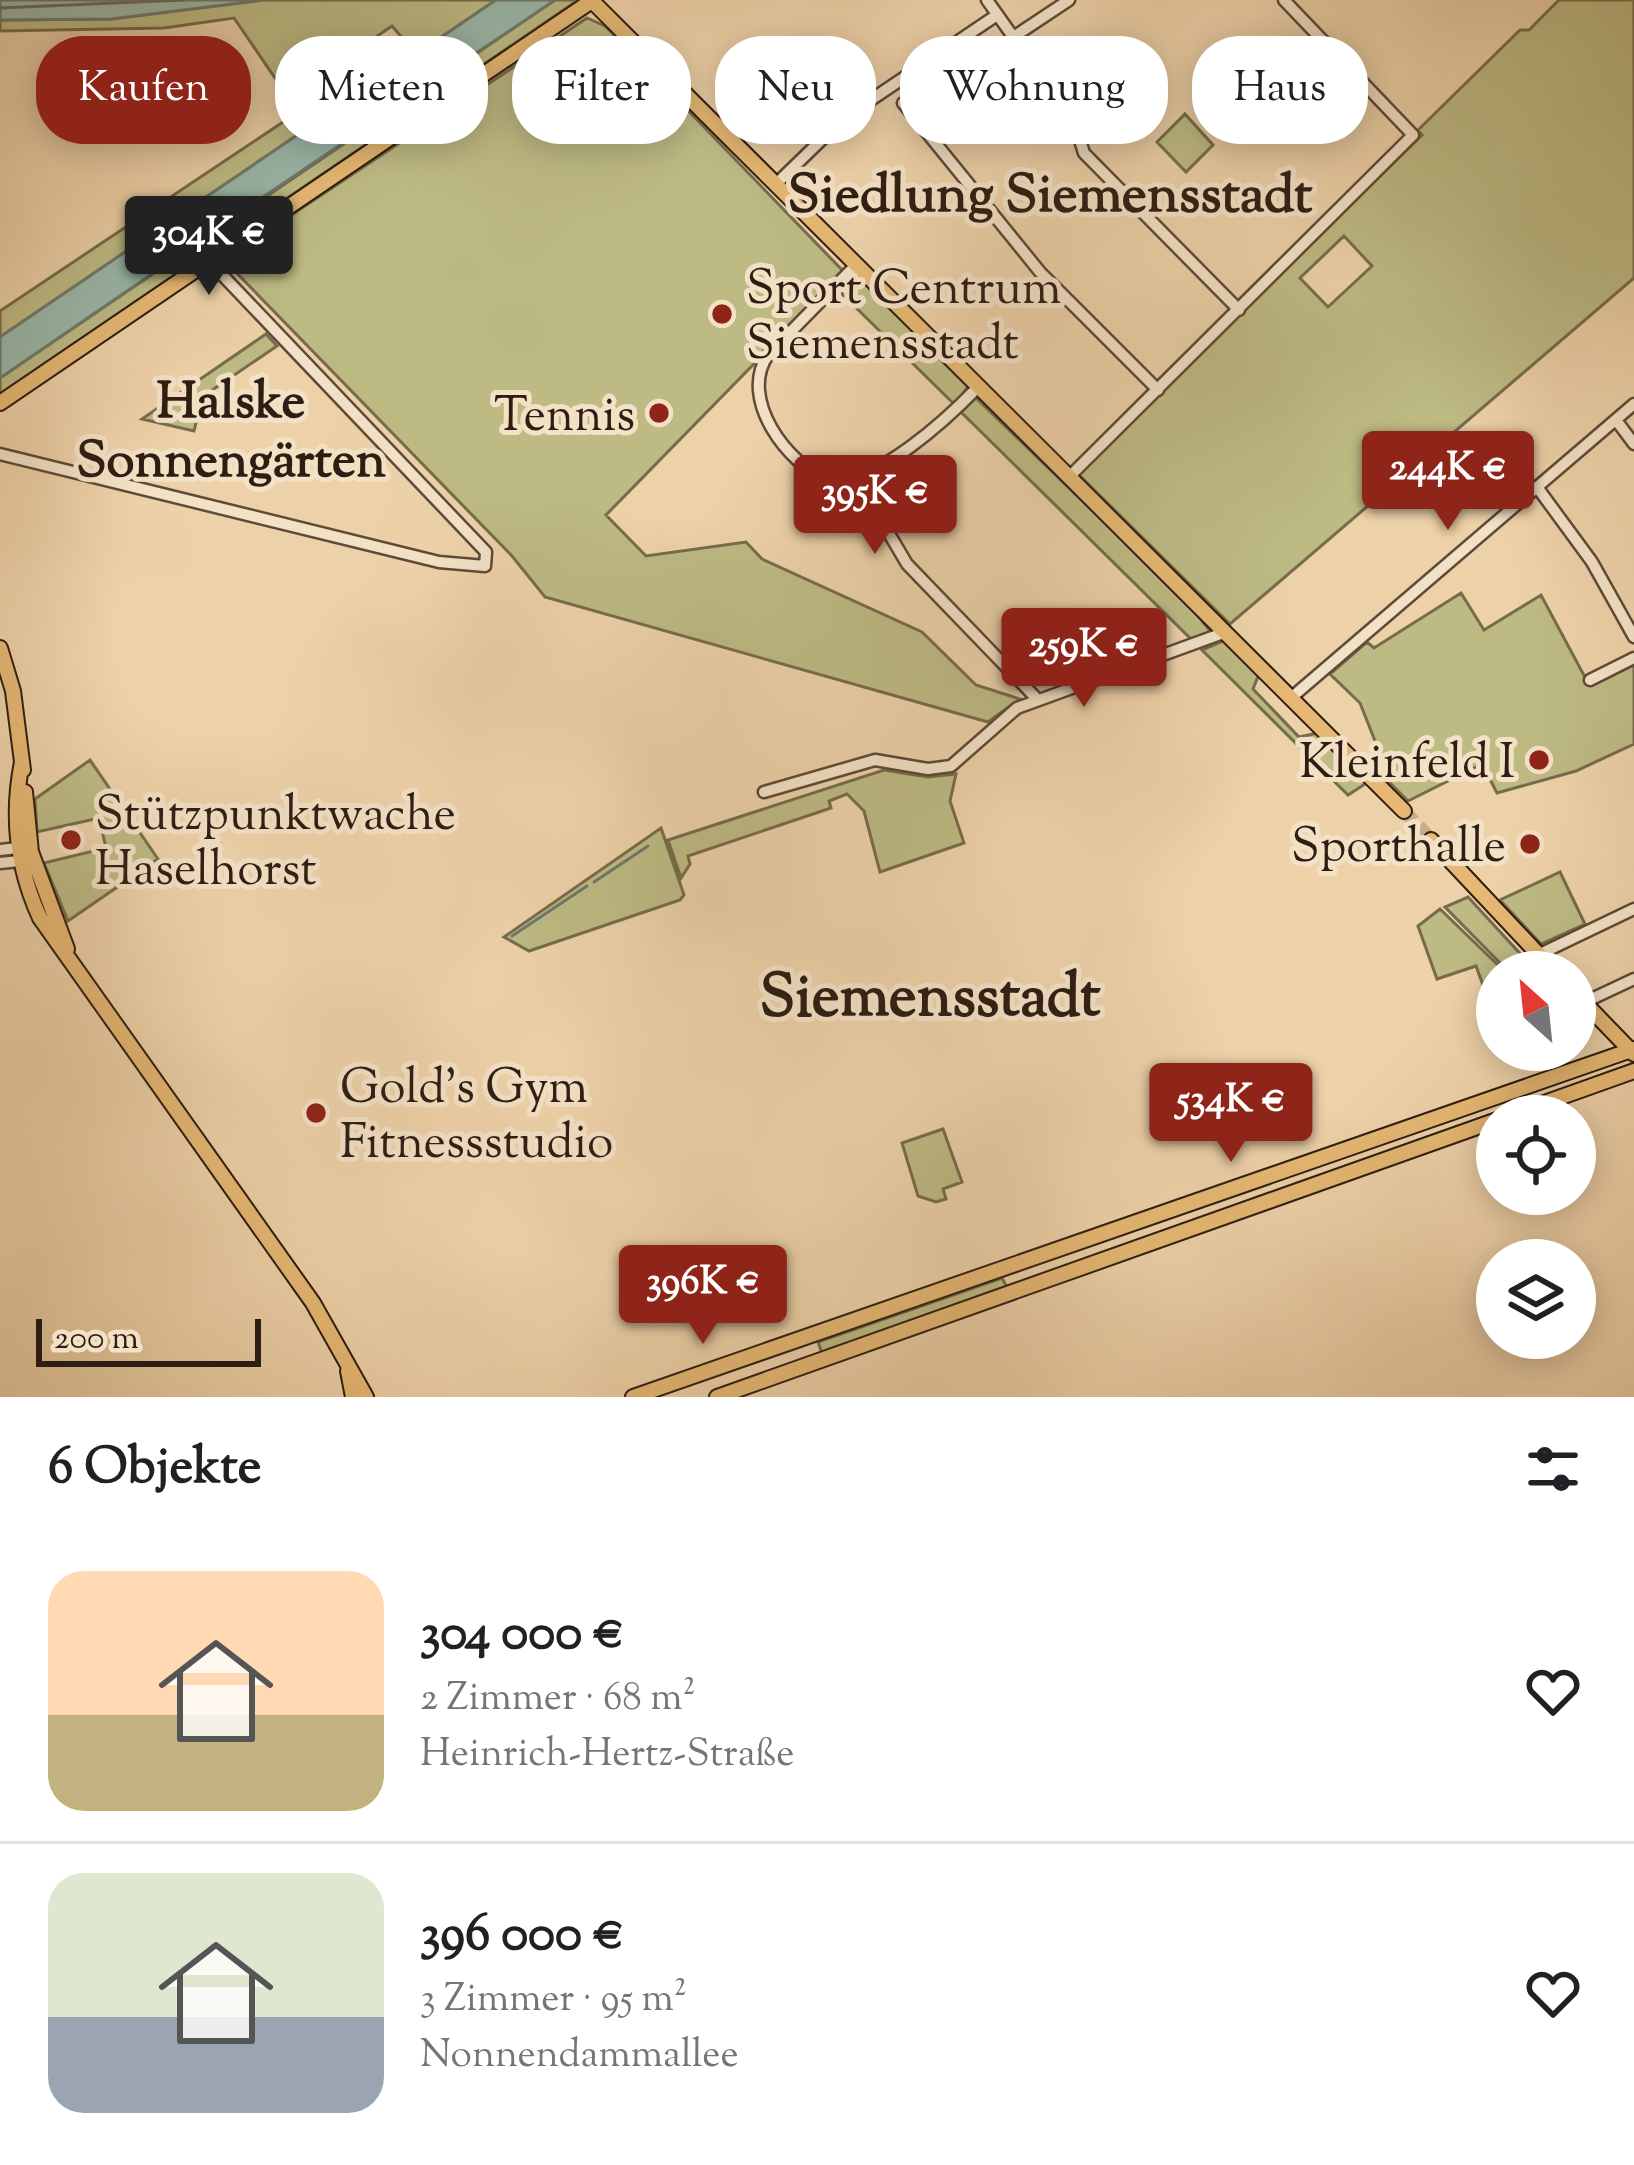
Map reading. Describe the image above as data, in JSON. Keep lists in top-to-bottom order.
{
  "districts": ["Siedlung Siemensstadt", "Halske Sonnengärten", "Siemensstadt"],
  "places": [
    "Sport Centrum Siemensstadt",
    "Tennis",
    "Kleinfeld I",
    "Stützpunktwache Haselhorst",
    "Sporthalle",
    "Gold's Gym Fitnessstudio"
  ],
  "scale_bar": "200 m",
  "north": "top left",
  "page": {
    "chip": [
      "Kaufen",
      "Mieten",
      "Filter",
      "Neu",
      "Wohnung",
      "Haus"
    ],
    "price": [
      "304K €",
      "244K €",
      "395K €",
      "259K €",
      "534K €",
      "396K €"
    ],
    "scale": "200 m",
    "heading": "6 Objekte",
    "list": [
      {
        "name": "304 000 €",
        "note": "2 Zimmer · 68 m² · Heinrich-Hertz-Straße"
      },
      {
        "name": "396 000 €",
        "note": "3 Zimmer · 95 m² · Nonnendammallee"
      }
    ]
  }
}
